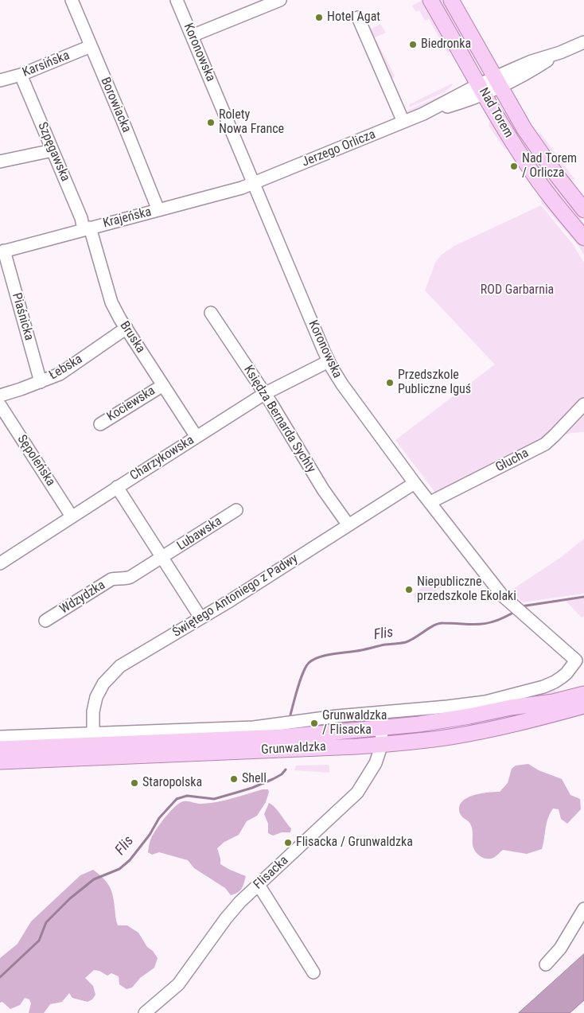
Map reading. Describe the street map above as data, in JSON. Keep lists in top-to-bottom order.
{
  "streets": {
    "main road": ["Nad Torem", "Grunwaldzka"],
    "street": [
      "Koronowska",
      "Karsińska",
      "Borowiacka",
      "Jerzego Orlicza",
      "Szpęgawska",
      "Krajeńska",
      "Piaśnicka",
      "Bruska",
      "Łebska",
      "Kociewska",
      "Księdza Bernarda Sychty",
      "Charzykowska",
      "Sępoleńska",
      "Głucha",
      "Lubawska",
      "Świętego Antoniego z Padwy",
      "Wdzydzka",
      "Flisacka"
    ]
  },
  "crossings": [
    ["Koronowska", "Jerzego Orlicza"],
    ["Koronowska", "Krajeńska"],
    ["Koronowska", "Charzykowska"],
    ["Koronowska", "Głucha"],
    ["Koronowska", "Świętego Antoniego z Padwy"],
    ["Karsińska", "Borowiacka"],
    ["Karsińska", "Szpęgawska"],
    ["Borowiacka", "Krajeńska"],
    ["Nad Torem", "Jerzego Orlicza"],
    ["Jerzego Orlicza", "Krajeńska"],
    ["Szpęgawska", "Krajeńska"],
    ["Szpęgawska", "Bruska"],
    ["Krajeńska", "Piaśnicka"],
    ["Krajeńska", "Bruska"],
    ["Piaśnicka", "Łebska"],
    ["Bruska", "Łebska"],
    ["Bruska", "Kociewska"],
    ["Bruska", "Charzykowska"],
    ["Księdza Bernarda Sychty", "Charzykowska"],
    ["Księdza Bernarda Sychty", "Świętego Antoniego z Padwy"],
    ["Charzykowska", "Sępoleńska"],
    ["Charzykowska", "Lubawska"],
    ["Lubawska", "Świętego Antoniego z Padwy"],
    ["Lubawska", "Wdzydzka"],
    ["Grunwaldzka", "Flisacka"]
  ],
  "water": ["Flis"],
  "parks": ["ROD Garbarnia"],
  "places": [
    "Hotel Agat",
    "Biedronka",
    "Rolety Nowa France",
    "Nad Torem / Orlicza",
    "Przedszkole Publiczne Iguś",
    "Niepubliczne przedszkole Ekolaki",
    "Grunwaldzka / Flisacka",
    "Shell",
    "Staropolska",
    "Flisacka / Grunwaldzka"
  ]
}
